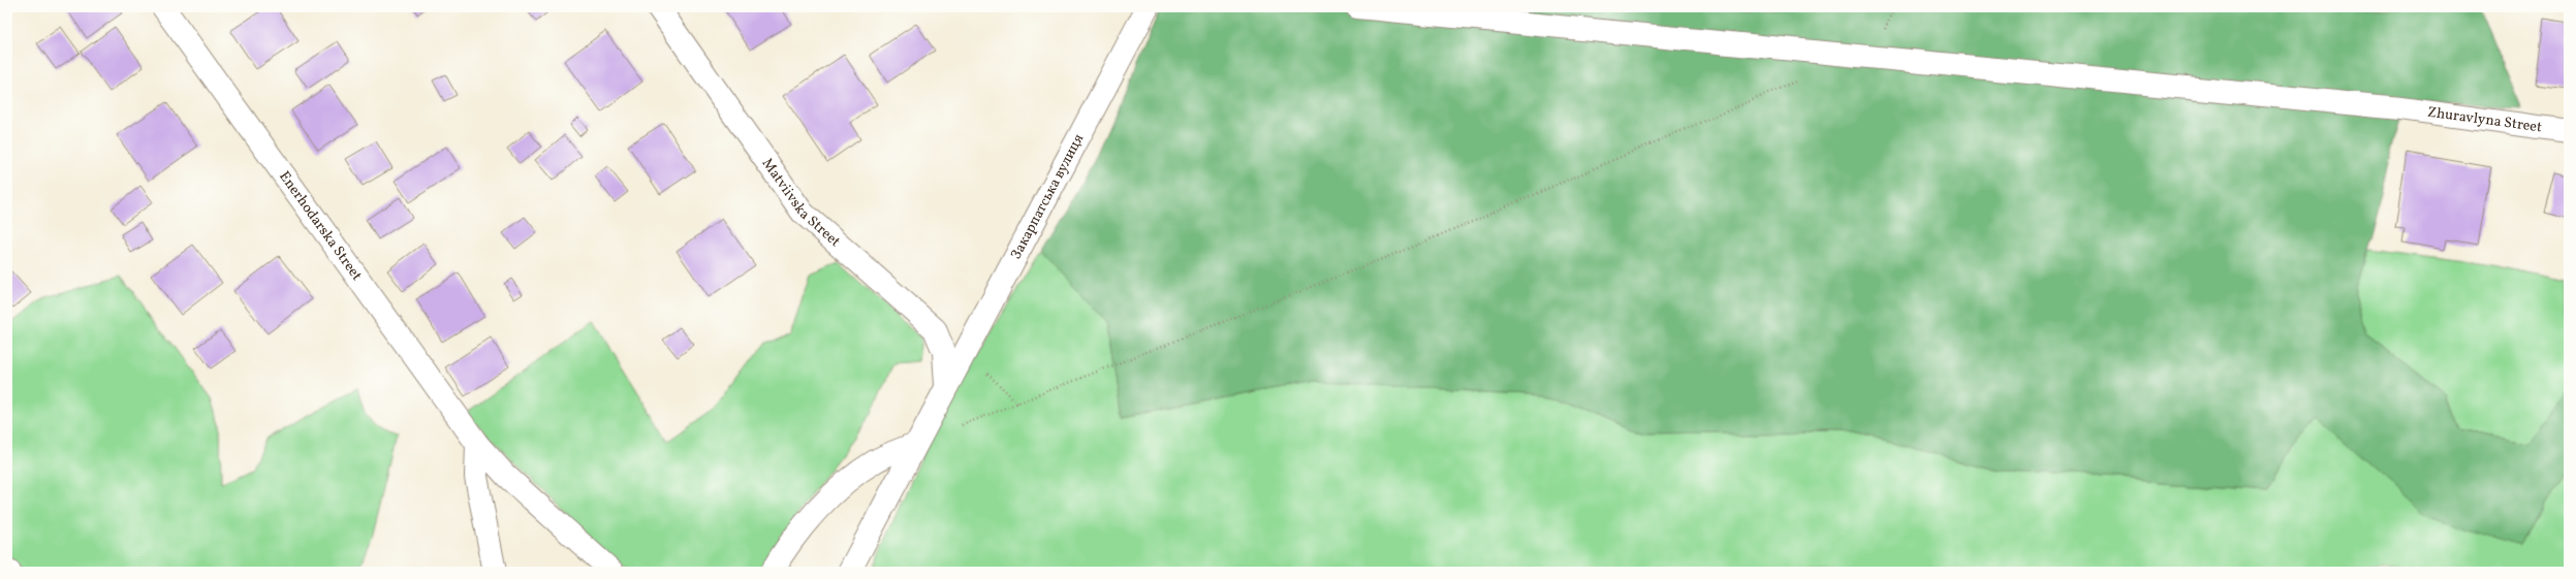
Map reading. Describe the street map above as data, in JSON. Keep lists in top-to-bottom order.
{
  "streets": {
    "street": [
      "Zhuravlyna Street",
      "Закарпатська вулиця",
      "Matviivska Street",
      "Enerhodarska Street"
    ]
  },
  "crossings": [
    ["Закарпатська вулиця", "Matviivska Street"]
  ]
}
